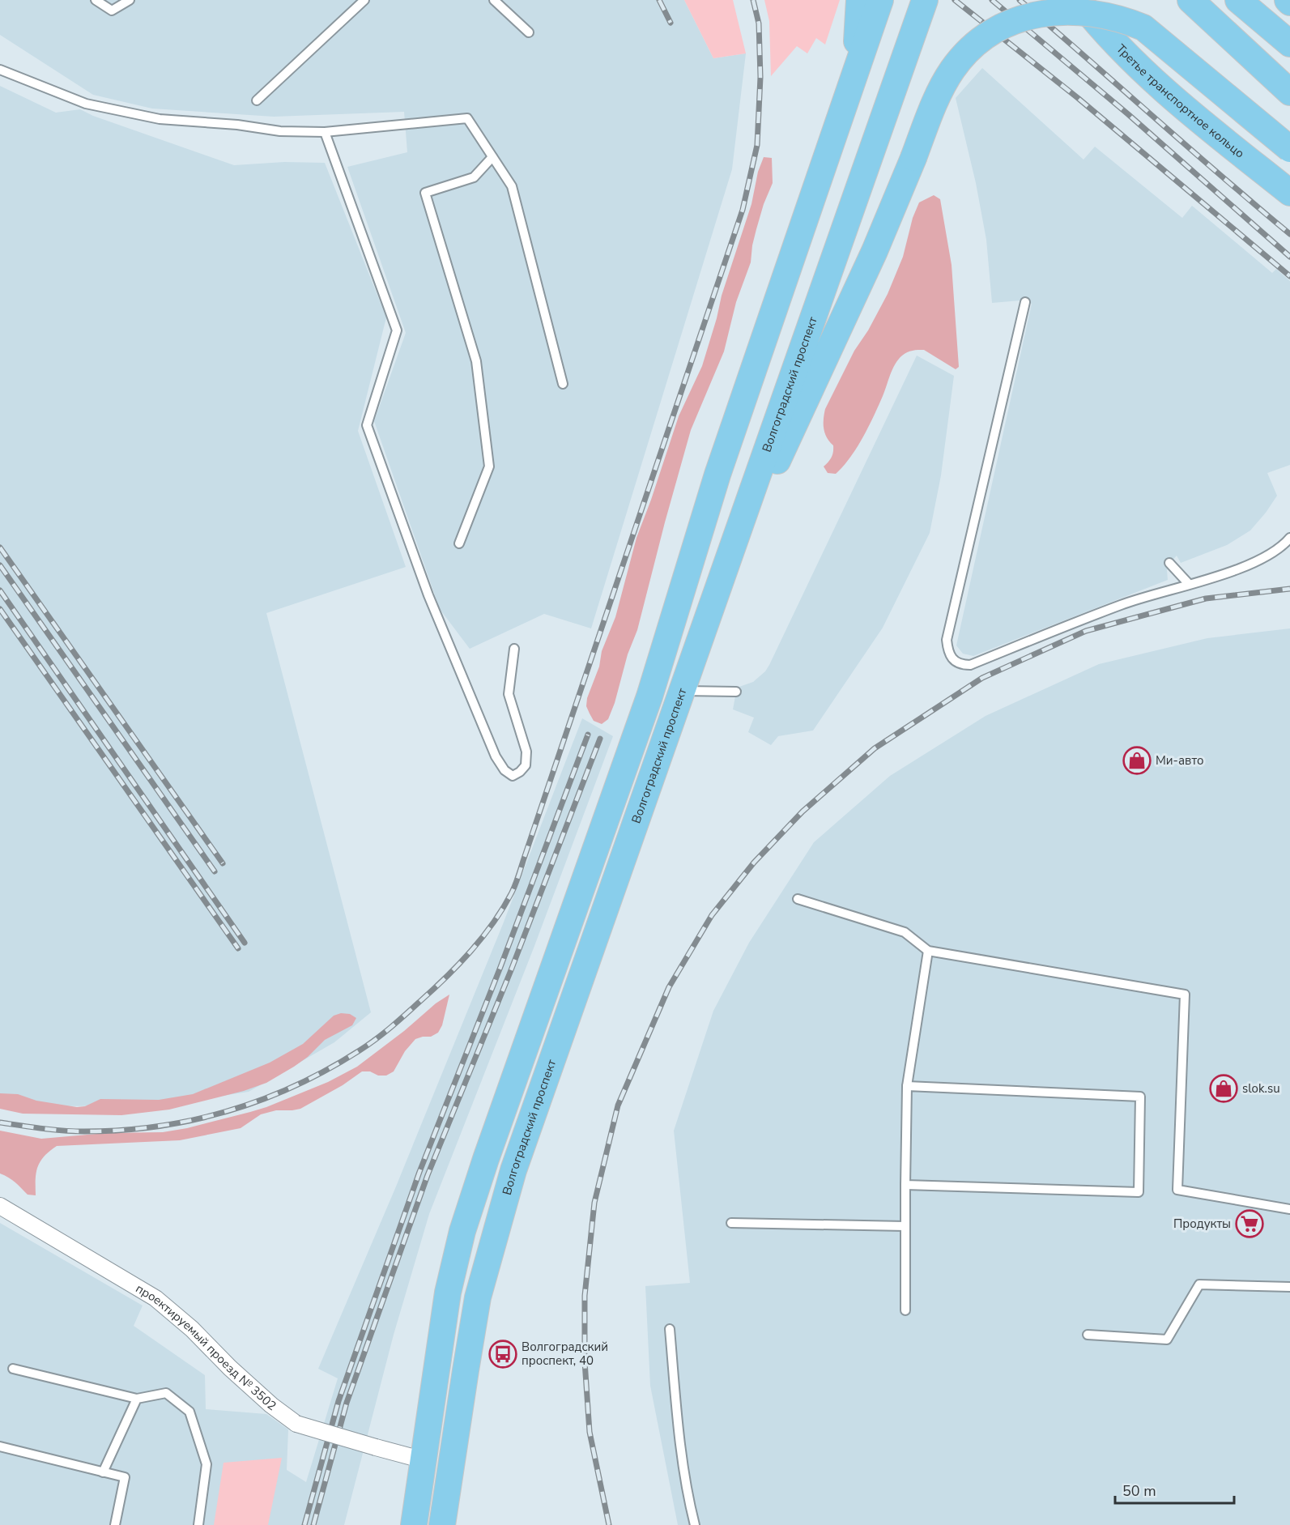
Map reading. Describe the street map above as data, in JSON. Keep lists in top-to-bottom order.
{
  "streets": {
    "main road": ["Третье транспортное кольцо", "Волгоградский проспект"],
    "street": ["проектируемый проезд № 3502"]
  },
  "places": {
    "shop": ["Ми-авто", "slok.su"],
    "supermarket": ["Продукты"],
    "bus stop": ["Волгоградский проспект, 40"]
  },
  "scale_bar": "50 m"
}
